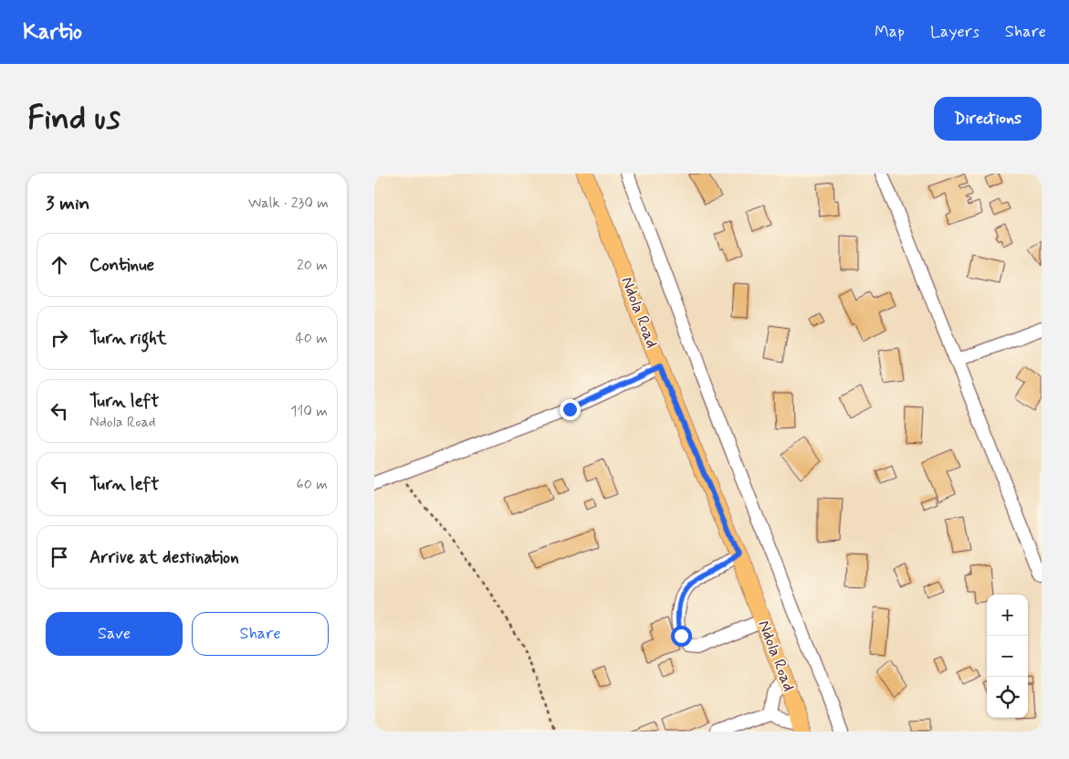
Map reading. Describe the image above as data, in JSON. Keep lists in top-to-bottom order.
{
  "streets": {
    "main road": ["Ndola Road"]
  },
  "page": {
    "header": "Kartio",
    "nav": ["Map", "Layers", "Share"],
    "buttons": [
      "Directions",
      ["Save", "Share"]
    ],
    "title": "Find us",
    "heading": ["3 min", "Walk · 230 m"],
    "list": [
      ["Continue", "20 m"],
      ["Turn right", "40 m"],
      ["Turn left", "Ndola Road", "110 m"],
      ["Turn left", "60 m"],
      "Arrive at destination"
    ],
    "map_buttons": ["+", "−"]
  }
}
